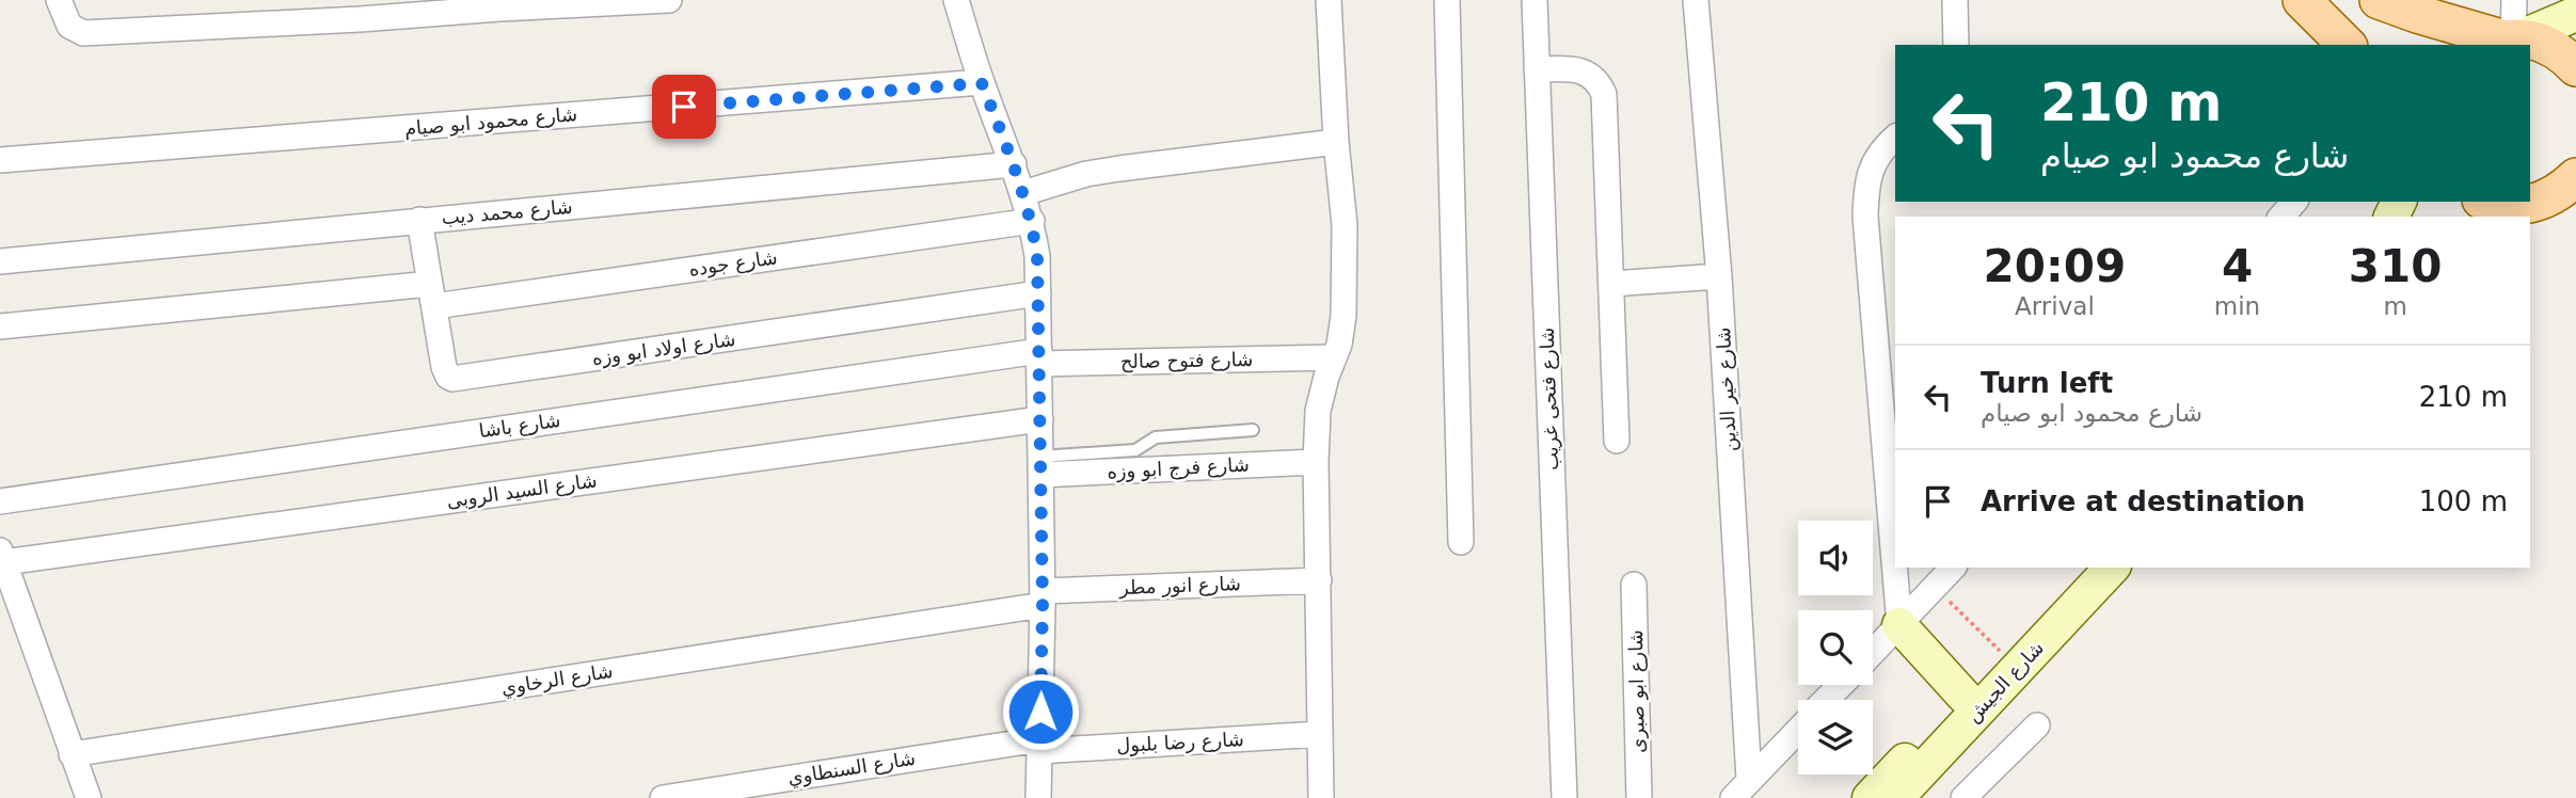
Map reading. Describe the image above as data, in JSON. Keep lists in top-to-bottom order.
{
  "streets": {
    "main road": ["شارع الجيش"],
    "street": [
      "شارع محمود ابو صيام",
      "شارع محمد ديب",
      "شارع جوده",
      "شارع اولاد ابو وزه",
      "شارع فتوح صالح",
      "شارع خير الدين",
      "شارع فتحى غريب",
      "شارع باشا",
      "شارع فرج ابو وزه",
      "شارع السيد الروبى",
      "شارع انور مطر",
      "شارع الرخاوي",
      "شارع ابو صبرى",
      "شارع رضا بلبول",
      "شارع السنطاوي"
    ]
  },
  "crossings": [
    ["شارع محمد ديب", "شارع اولاد ابو وزه"],
    ["شارع جوده", "شارع اولاد ابو وزه"],
    ["شارع فتوح صالح", "شارع باشا"],
    ["شارع انور مطر", "شارع الرخاوي"],
    ["شارع رضا بلبول", "شارع السنطاوي"]
  ],
  "page": {
    "turn": ["210 m", "شارع محمود ابو صيام"],
    "eta": [
      "20:09",
      "Arrival",
      "4",
      "min",
      "310",
      "m"
    ],
    "list": [
      {
        "name": "Turn left",
        "note": "شارع محمود ابو صيام",
        "value": "210 m"
      },
      {
        "name": "Arrive at destination",
        "value": "100 m"
      }
    ]
  }
}
